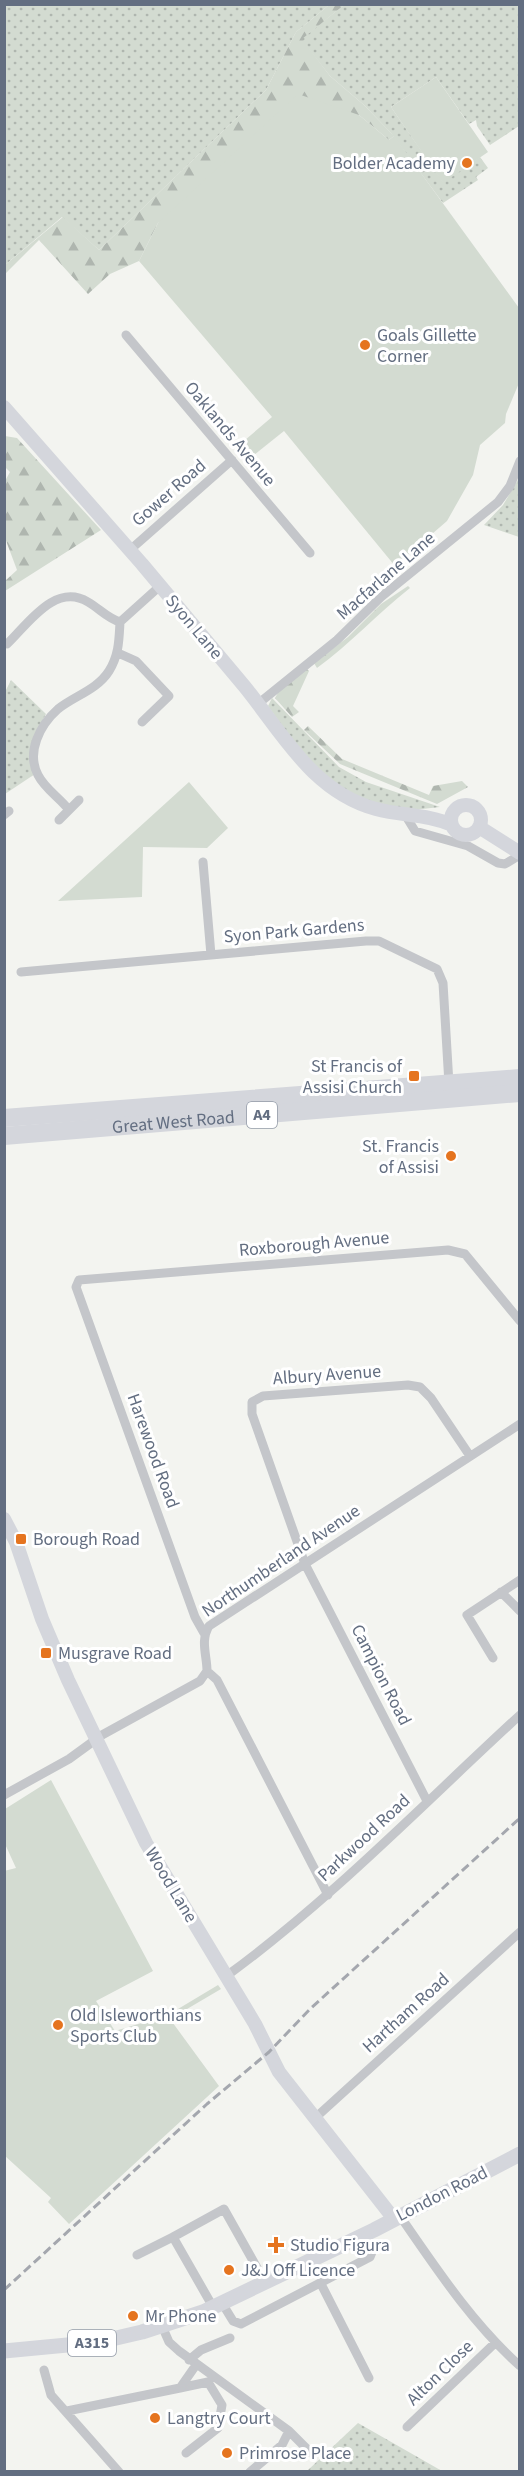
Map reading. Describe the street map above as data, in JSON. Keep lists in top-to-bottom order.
{
  "streets": {
    "highway": ["A4", "Great West Road"],
    "main road": ["London Road", "A315"],
    "street": [
      "Oaklands Avenue",
      "Gower Road",
      "Macfarlane Lane",
      "Syon Lane",
      "Syon Park Gardens",
      "Roxborough Avenue",
      "Albury Avenue",
      "Harewood Road",
      "Northumberland Avenue",
      "Campion Road",
      "Parkwood Road",
      "Wood Lane",
      "Hartham Road",
      "Alton Close"
    ]
  },
  "crossings": [
    ["Oaklands Avenue", "Gower Road"],
    ["Gower Road", "Syon Lane"],
    ["Macfarlane Lane", "Syon Lane"],
    ["Syon Park Gardens", "Great West Road"],
    ["Roxborough Avenue", "Harewood Road"],
    ["Albury Avenue", "Northumberland Avenue"],
    ["Albury Avenue", "Campion Road"],
    ["Harewood Road", "Northumberland Avenue"],
    ["Northumberland Avenue", "Campion Road"],
    ["Campion Road", "Parkwood Road"],
    ["Parkwood Road", "Wood Lane"],
    ["Wood Lane", "Hartham Road"],
    ["Wood Lane", "London Road"]
  ],
  "places": {
    "other": [
      "Bolder Academy",
      "Goals Gillette Corner",
      "St. Francis of Assisi",
      "Old Isleworthians Sports Club",
      "J&J Off Licence",
      "Mr Phone",
      "Langtry Court",
      "Primrose Place"
    ],
    "transit": ["St Francis of Assisi Church", "Borough Road", "Musgrave Road"],
    "health": ["Studio Figura"]
  }
}
